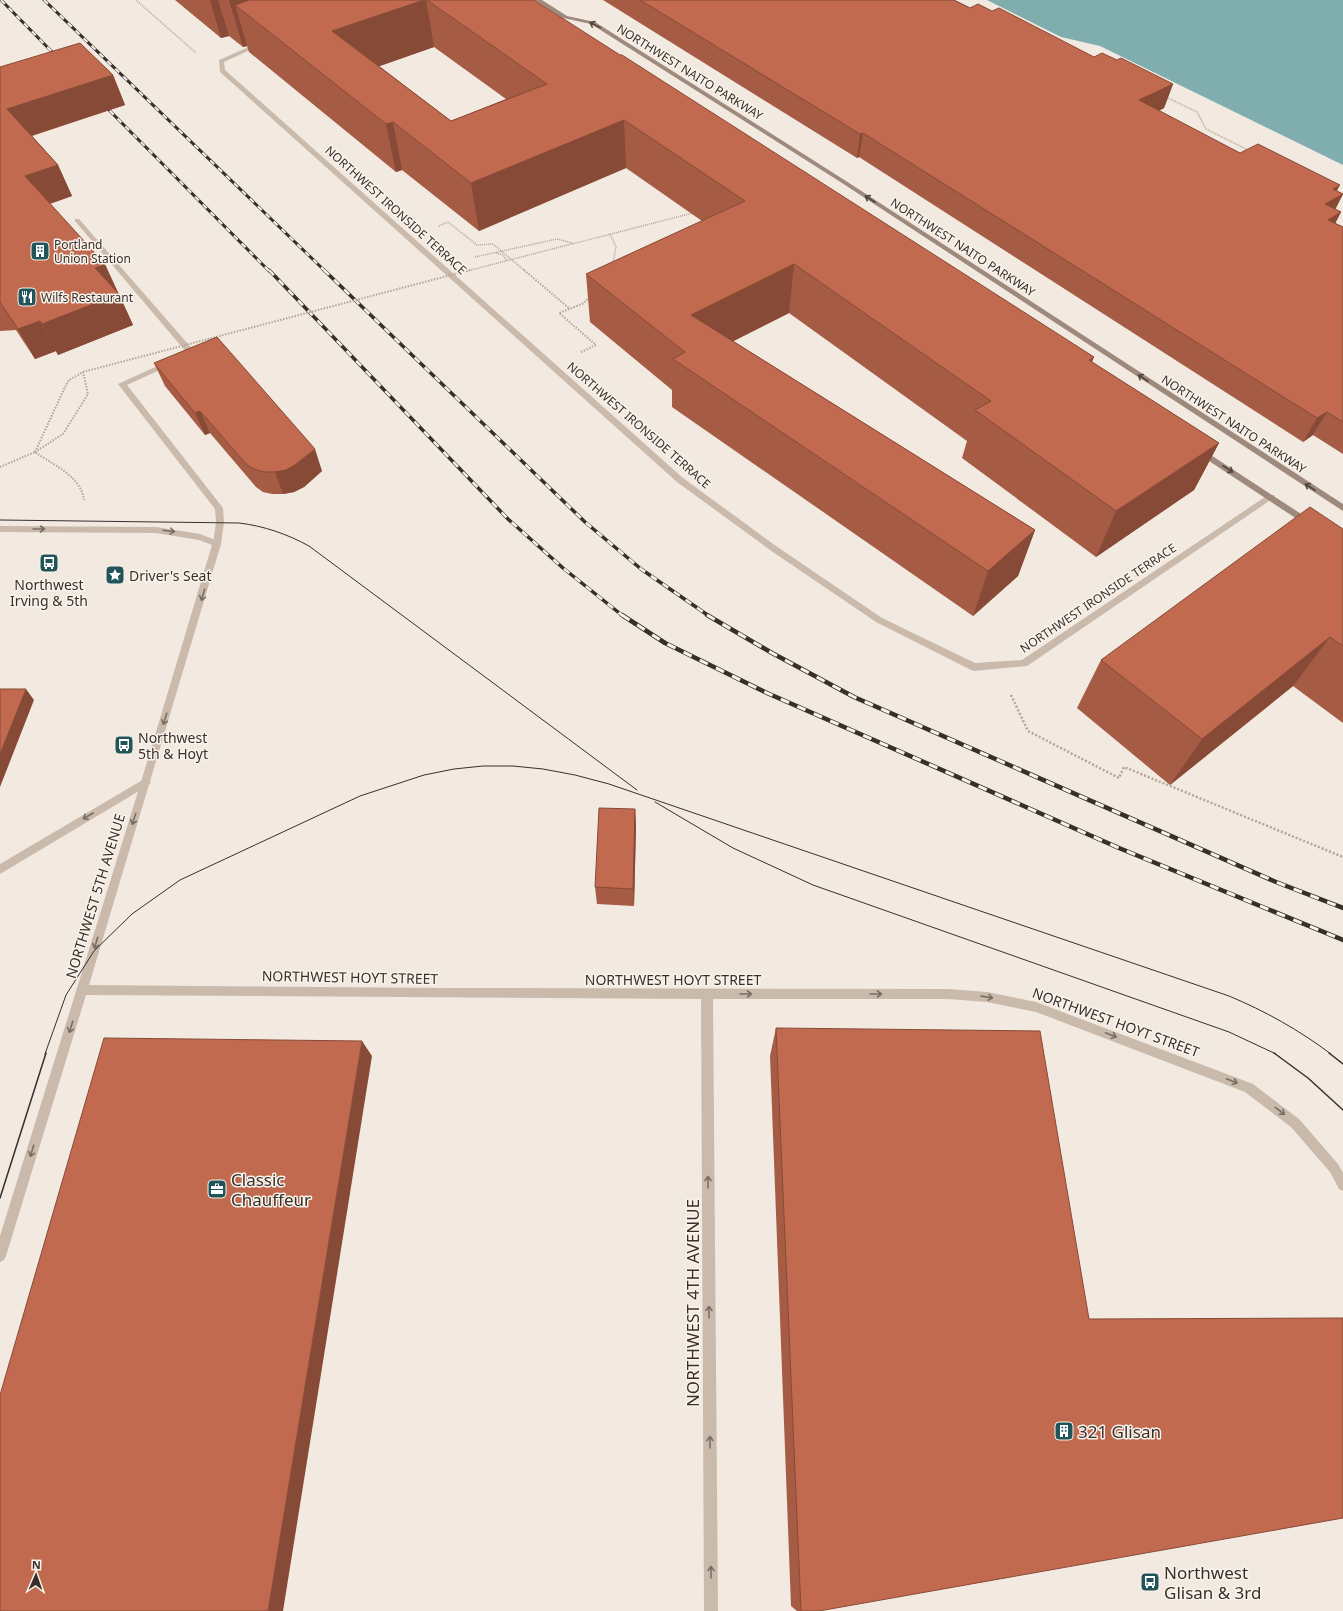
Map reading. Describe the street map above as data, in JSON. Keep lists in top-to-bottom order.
{
  "streets": {
    "main road": ["NORTHWEST NAITO PARKWAY"],
    "street": [
      "NORTHWEST IRONSIDE TERRACE",
      "NORTHWEST 5TH AVENUE",
      "NORTHWEST HOYT STREET",
      "NORTHWEST 4TH AVENUE"
    ]
  },
  "crossings": [
    ["NORTHWEST 5TH AVENUE", "NORTHWEST HOYT STREET"],
    ["NORTHWEST HOYT STREET", "NORTHWEST 4TH AVENUE"]
  ],
  "one_way": [
    "NORTHWEST NAITO PARKWAY",
    "NORTHWEST 5TH AVENUE",
    "NORTHWEST HOYT STREET",
    "NORTHWEST 4TH AVENUE"
  ],
  "places": {
    "building": ["Portland Union Station", "321 Glisan"],
    "restaurant": ["Wilfs Restaurant"],
    "bus stop": ["Northwest Irving & 5th", "Northwest 5th & Hoyt", "Northwest Glisan & 3rd"],
    "place": ["Driver's Seat"],
    "office": ["Classic Chauffeur"]
  },
  "north": "top"
}
